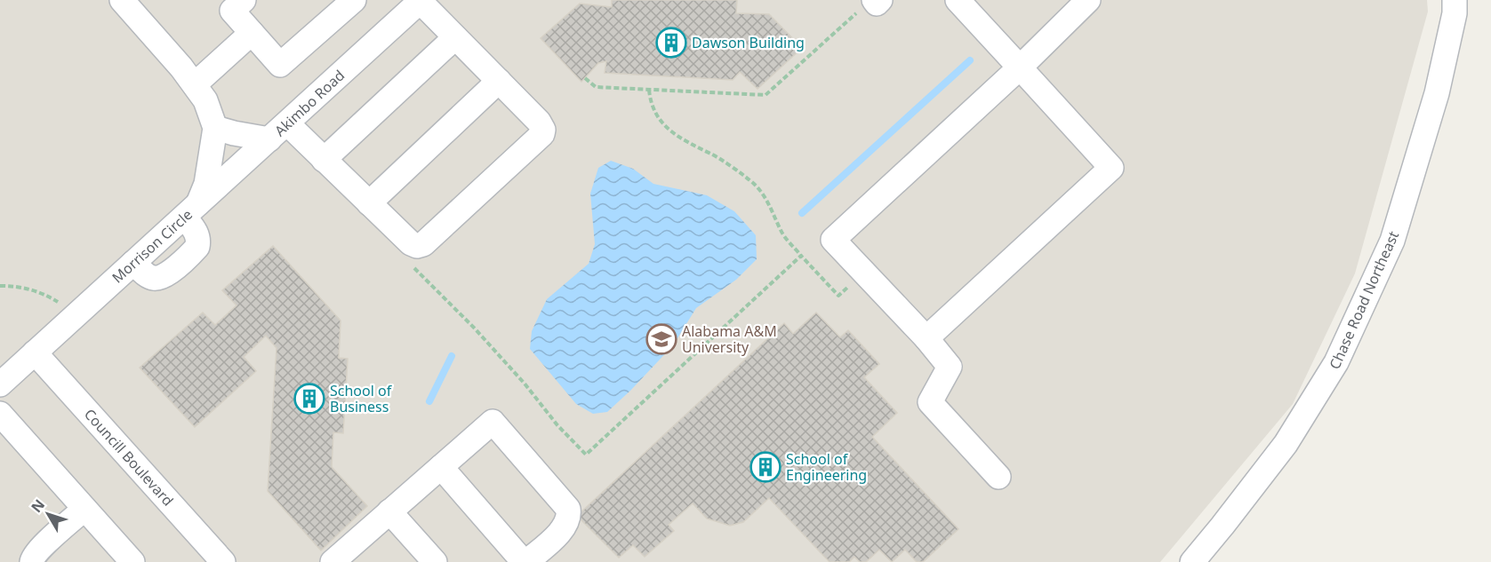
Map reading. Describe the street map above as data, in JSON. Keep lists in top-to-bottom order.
{
  "streets": {
    "street": [
      "Akimbo Road",
      "Morrison Circle",
      "Chase Road Northeast",
      "Councill Boulevard"
    ]
  },
  "crossings": [
    ["Akimbo Road", "Morrison Circle"],
    ["Morrison Circle", "Councill Boulevard"]
  ],
  "places": {
    "building": ["Dawson Building", "School of Business", "School of Engineering"],
    "school or university": ["Alabama A&M University"]
  },
  "north": "top left"
}
